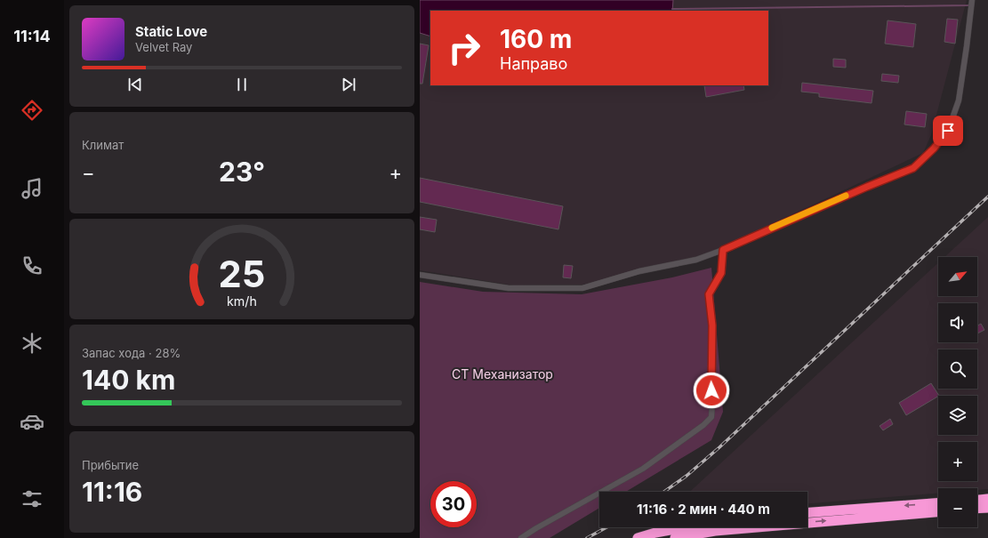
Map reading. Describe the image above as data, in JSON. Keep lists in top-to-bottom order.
{
  "parks": ["СТ Механизатор"],
  "north": "top right",
  "page": {
    "tabs": "11:14",
    "turn": ["160 m", "Направо"],
    "song": ["Static Love", "Velvet Ray"],
    "tile": [
      "Климат",
      ["Запас хода · 28%", "140 km"],
      ["Прибытие", "11:16"]
    ],
    "heat": ["−", "23°", "+"],
    "map_buttons": ["+", "−"],
    "limit": "30",
    "trip": "11:16 · 2 мин · 440 m",
    "gauge": ["25", "km/h"]
  }
}
